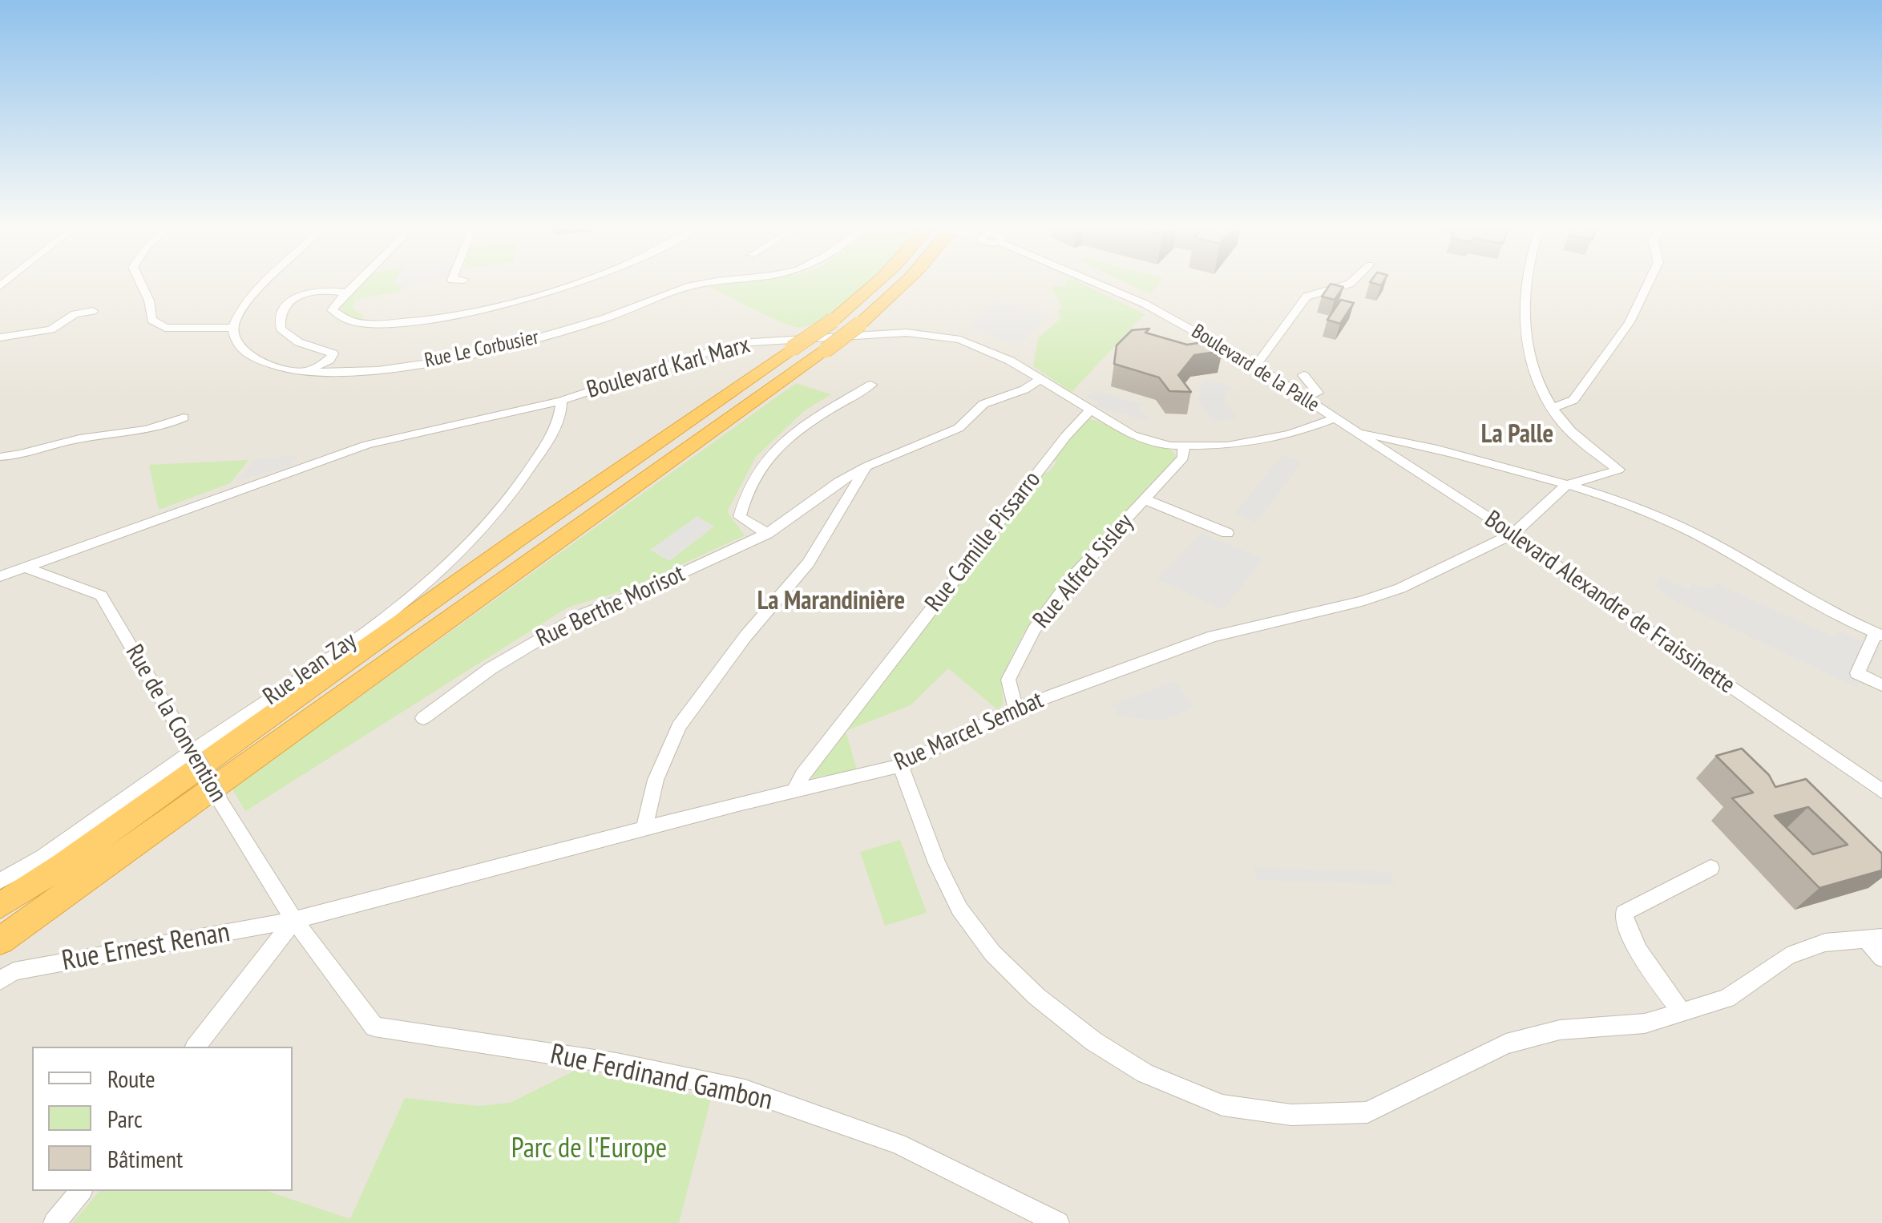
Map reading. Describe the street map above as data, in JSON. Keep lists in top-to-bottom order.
{
  "streets": {
    "street": [
      "Rue Le Corbusier",
      "Boulevard Karl Marx",
      "Boulevard de la Palle",
      "Rue Camille Pissarro",
      "Rue Alfred Sisley",
      "Boulevard Alexandre de Fraissinette",
      "Rue Berthe Morisot",
      "Rue Jean Zay",
      "Rue de la Convention",
      "Rue Marcel Sembat",
      "Rue Ernest Renan",
      "Rue Ferdinand Gambon"
    ]
  },
  "crossings": [
    ["Boulevard Karl Marx", "Boulevard de la Palle"],
    ["Boulevard Karl Marx", "Rue Camille Pissarro"],
    ["Boulevard Karl Marx", "Rue Alfred Sisley"],
    ["Boulevard Karl Marx", "Boulevard Alexandre de Fraissinette"],
    ["Boulevard Karl Marx", "Rue Berthe Morisot"],
    ["Boulevard Karl Marx", "Rue Jean Zay"],
    ["Boulevard Karl Marx", "Rue de la Convention"],
    ["Boulevard de la Palle", "Boulevard Alexandre de Fraissinette"],
    ["Rue Camille Pissarro", "Rue Marcel Sembat"],
    ["Rue Alfred Sisley", "Rue Marcel Sembat"],
    ["Boulevard Alexandre de Fraissinette", "Rue Marcel Sembat"],
    ["Rue Jean Zay", "Rue de la Convention"],
    ["Rue de la Convention", "Rue Marcel Sembat"],
    ["Rue de la Convention", "Rue Ernest Renan"],
    ["Rue de la Convention", "Rue Ferdinand Gambon"],
    ["Rue Marcel Sembat", "Rue Ernest Renan"],
    ["Rue Marcel Sembat", "Rue Ferdinand Gambon"],
    ["Rue Ernest Renan", "Rue Ferdinand Gambon"]
  ],
  "districts": ["La Palle", "La Marandinière"],
  "parks": ["Parc de l'Europe"],
  "legend": ["Route", "Parc", "Bâtiment"]
}
